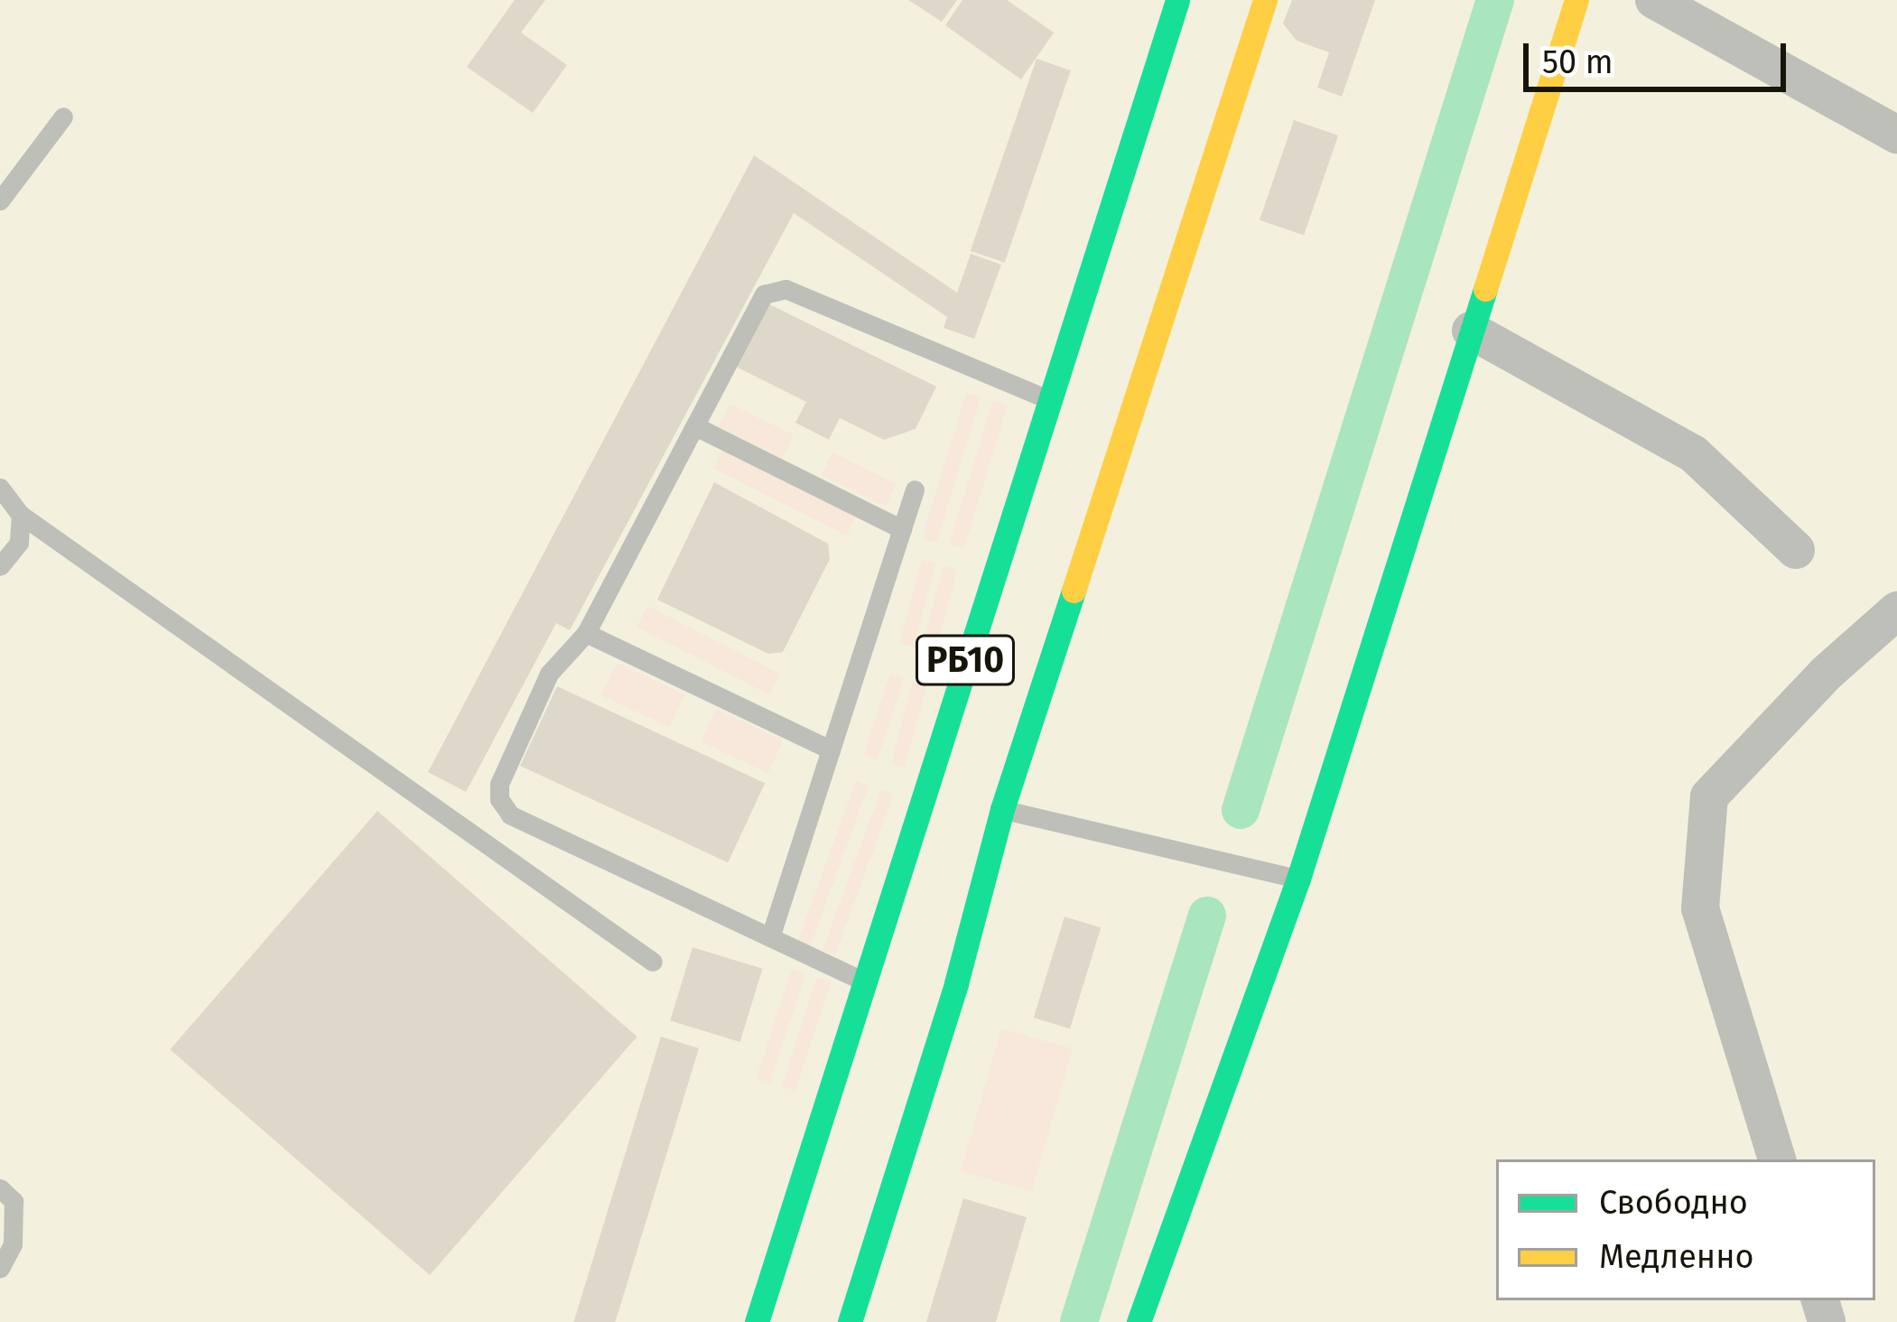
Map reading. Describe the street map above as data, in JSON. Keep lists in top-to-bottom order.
{
  "streets": {
    "main road": ["РБ10"]
  },
  "legend": ["Свободно", "Медленно"],
  "scale_bar": "50 m"
}
